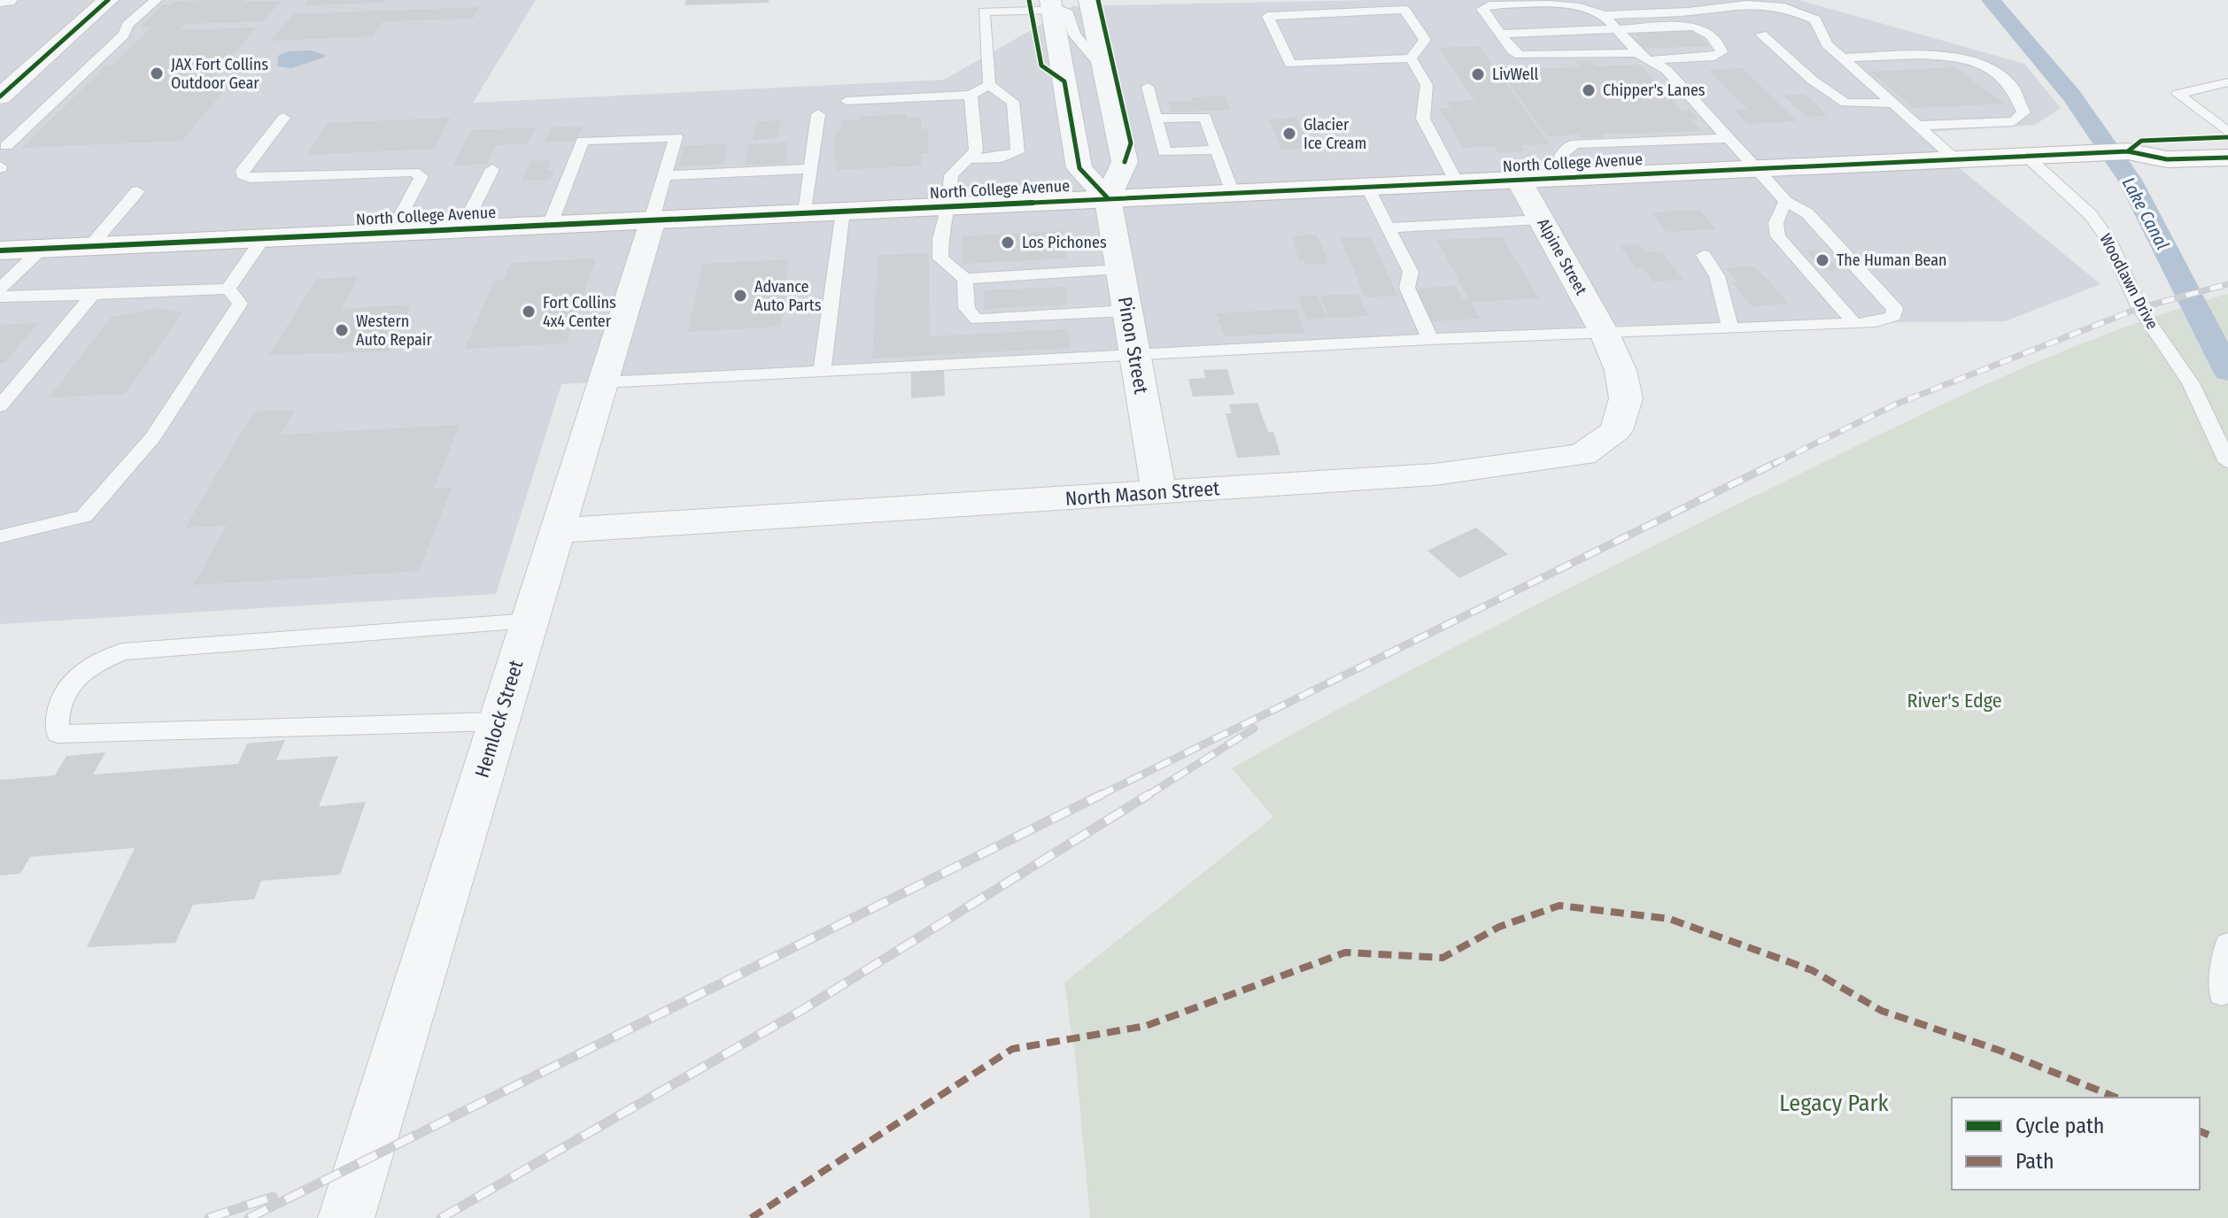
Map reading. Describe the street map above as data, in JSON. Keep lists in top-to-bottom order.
{
  "streets": {
    "highway": ["North College Avenue"],
    "street": [
      "Alpine Street",
      "Pinon Street",
      "North Mason Street",
      "Hemlock Street"
    ],
    "lane": ["Woodlawn Drive"]
  },
  "crossings": [
    ["North College Avenue", "Alpine Street"],
    ["North College Avenue", "Woodlawn Drive"],
    ["North College Avenue", "Pinon Street"],
    ["North College Avenue", "Hemlock Street"],
    ["Alpine Street", "North Mason Street"],
    ["Pinon Street", "North Mason Street"],
    ["North Mason Street", "Hemlock Street"]
  ],
  "water": ["Lake Canal"],
  "parks": ["River's Edge", "Legacy Park"],
  "places": [
    "JAX Fort Collins Outdoor Gear",
    "LivWell",
    "Chipper's Lanes",
    "Glacier Ice Cream",
    "Los Pichones",
    "The Human Bean",
    "Advance Auto Parts",
    "Fort Collins 4x4 Center",
    "Western Auto Repair"
  ],
  "legend": ["Cycle path", "Path"]
}
